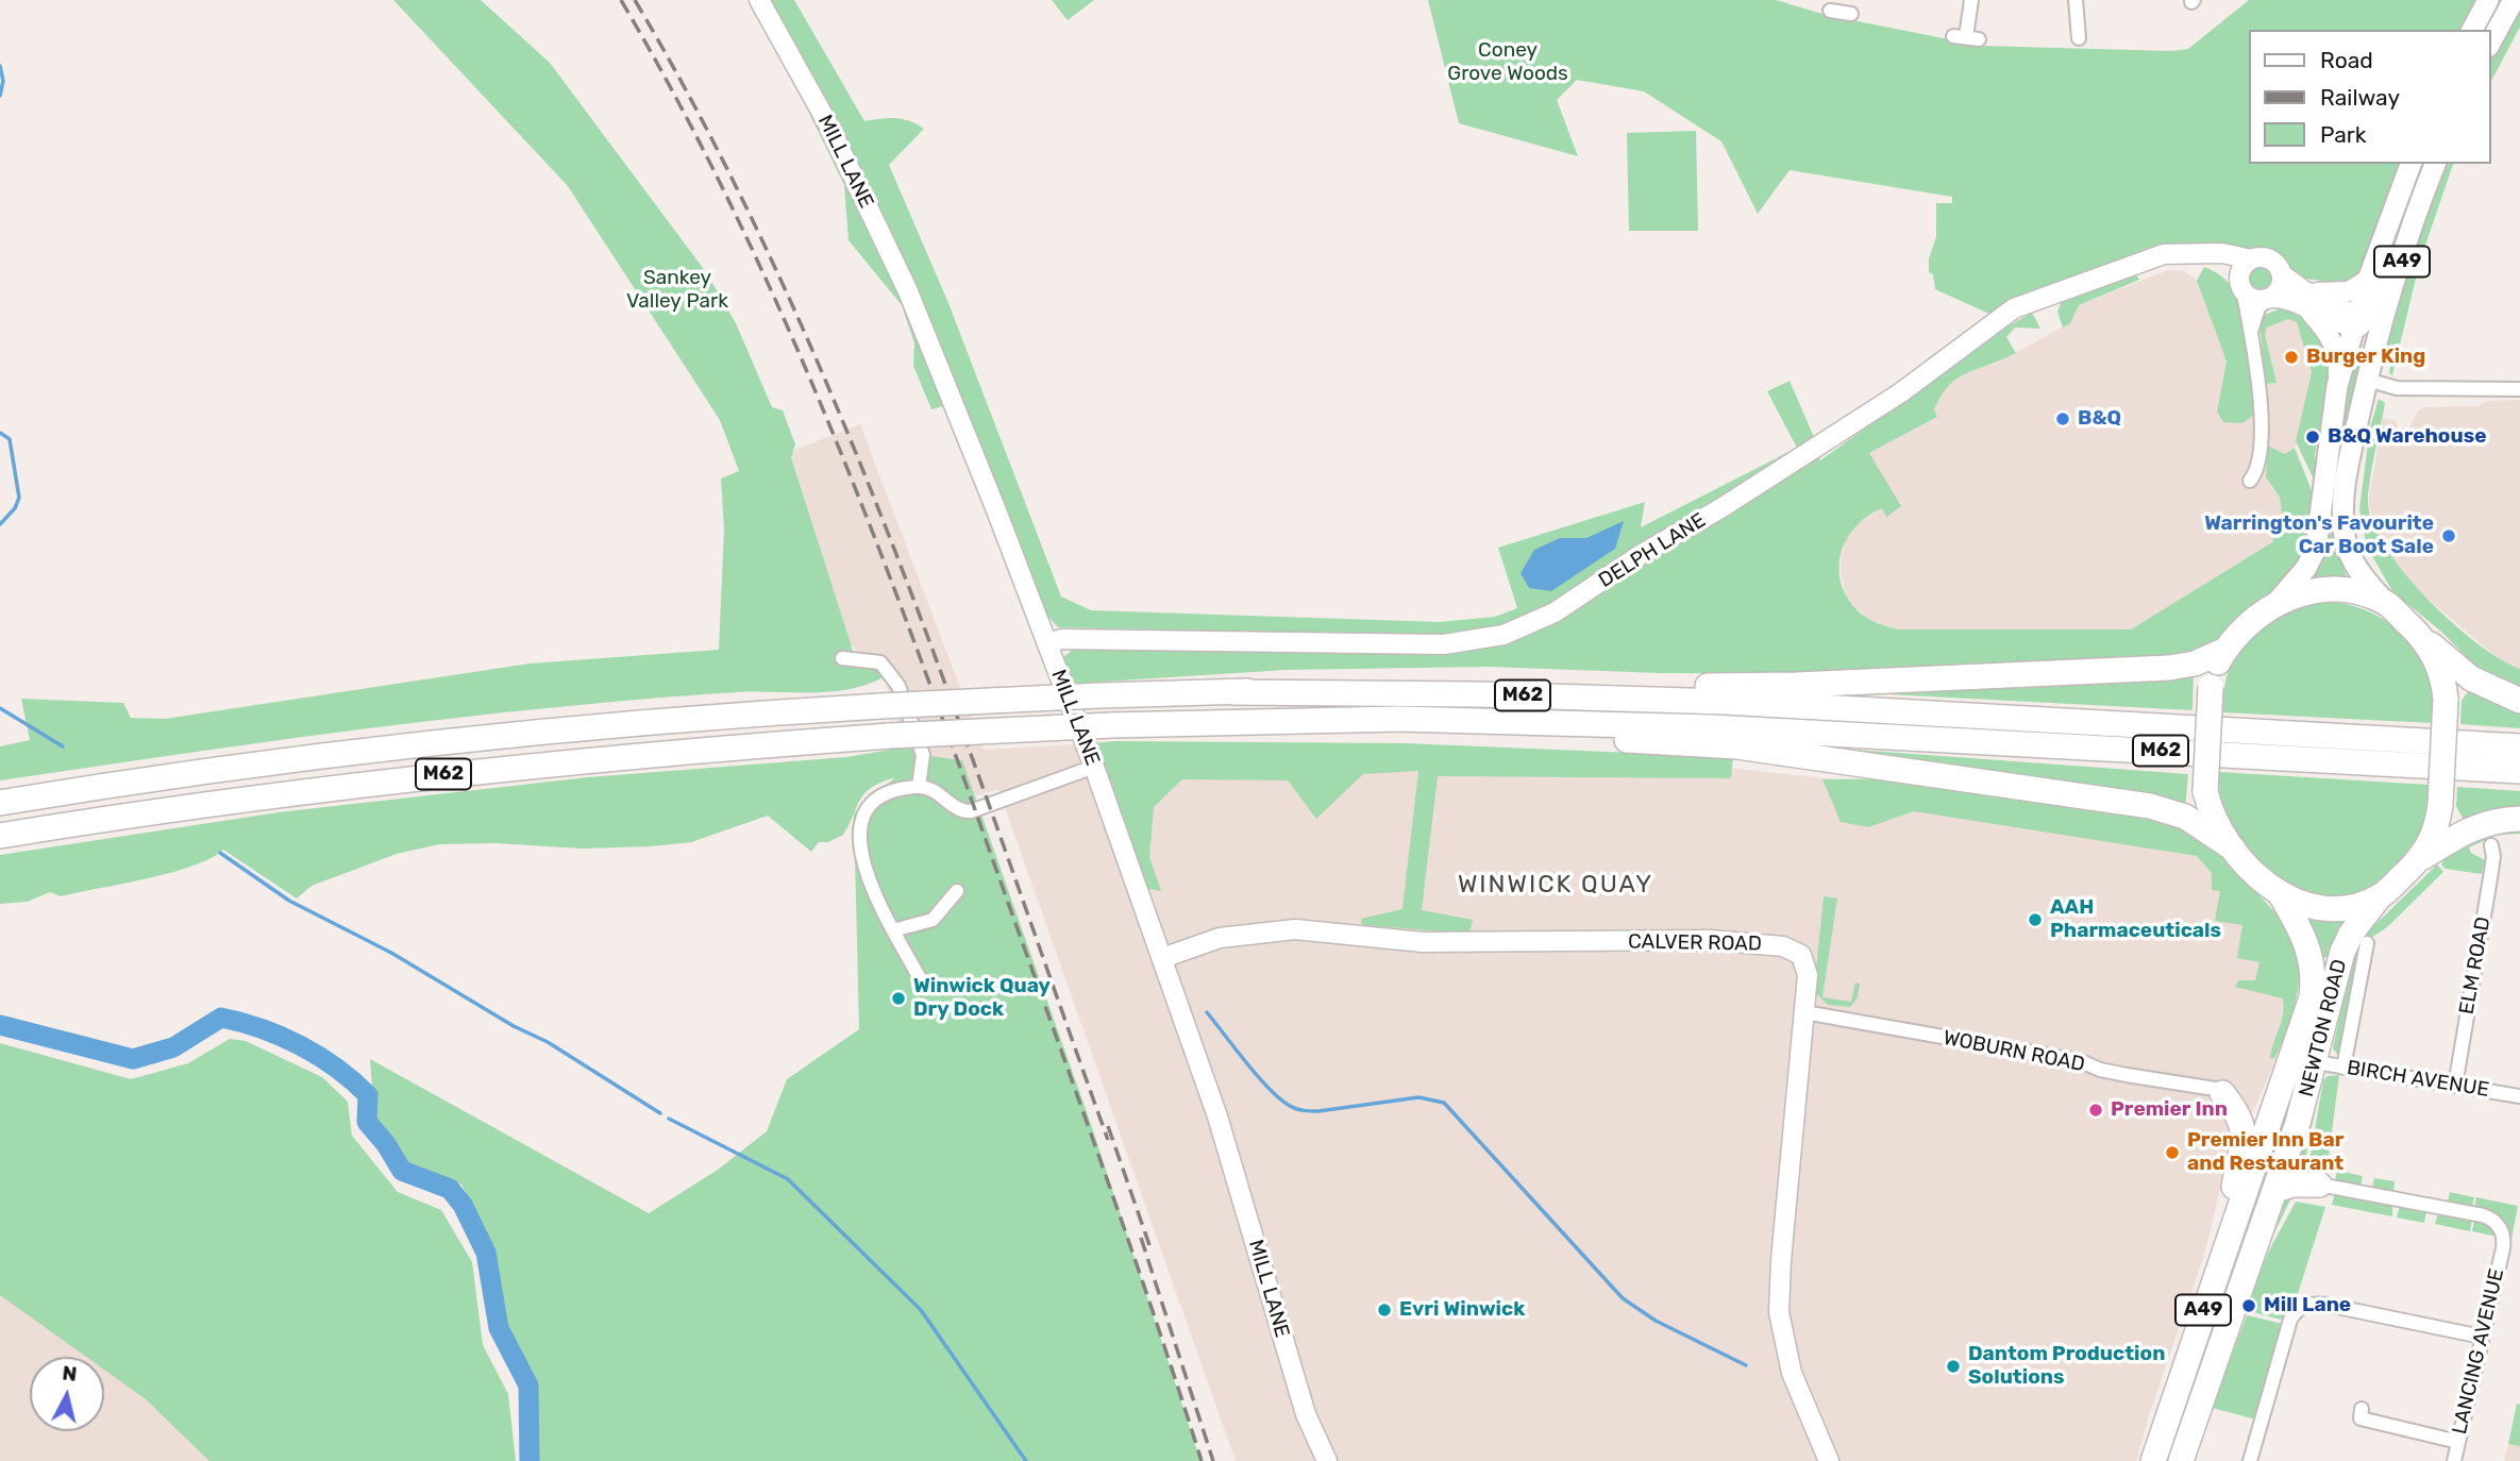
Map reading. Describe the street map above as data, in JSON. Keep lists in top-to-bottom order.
{
  "streets": {
    "highway": ["A49", "M62", "NEWTON ROAD"],
    "street": [
      "MILL LANE",
      "DELPH LANE",
      "CALVER ROAD",
      "ELM ROAD",
      "WOBURN ROAD",
      "BIRCH AVENUE",
      "LANCING AVENUE"
    ]
  },
  "crossings": [
    ["MILL LANE", "DELPH LANE"],
    ["MILL LANE", "CALVER ROAD"],
    ["A49", "NEWTON ROAD"],
    ["CALVER ROAD", "WOBURN ROAD"],
    ["ELM ROAD", "BIRCH AVENUE"],
    ["NEWTON ROAD", "BIRCH AVENUE"]
  ],
  "districts": ["WINWICK QUAY"],
  "parks": ["Coney Grove Woods", "Sankey Valley Park"],
  "places": [
    "Burger King",
    "B&Q",
    "B&Q Warehouse",
    "Warrington's Favourite Car Boot Sale",
    "AAH Pharmaceuticals",
    "Winwick Quay Dry Dock",
    "Premier Inn",
    "Premier Inn Bar and Restaurant",
    "Mill Lane",
    "Evri Winwick",
    "Dantom Production Solutions"
  ],
  "legend": ["Road", "Railway", "Park"],
  "north": "top"
}
